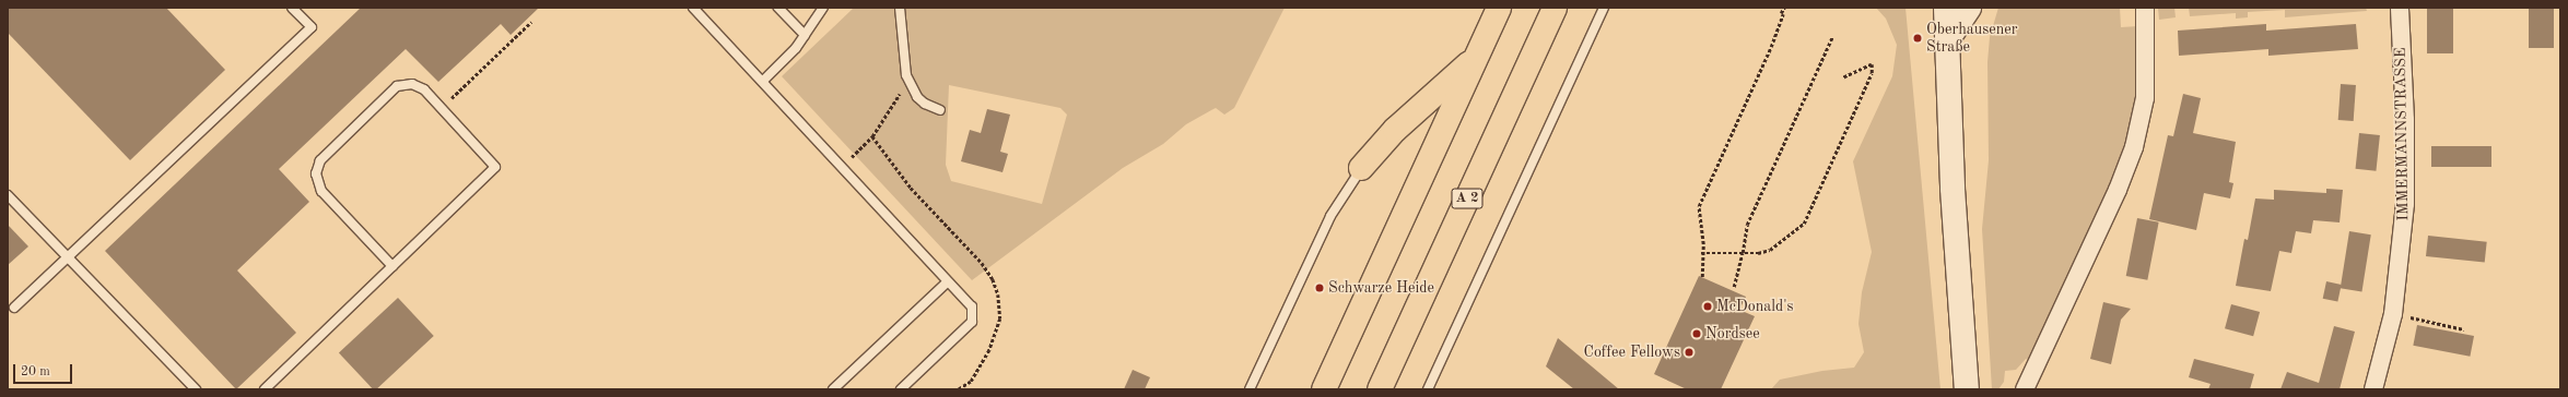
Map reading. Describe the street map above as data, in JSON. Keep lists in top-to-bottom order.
{
  "streets": {
    "highway": ["A 2"],
    "street": ["IMMERMANNSTRASSE"]
  },
  "places": [
    "Oberhausener Straße",
    "Schwarze Heide",
    "McDonald's",
    "Nordsee",
    "Coffee Fellows"
  ],
  "scale_bar": "20 m"
}
